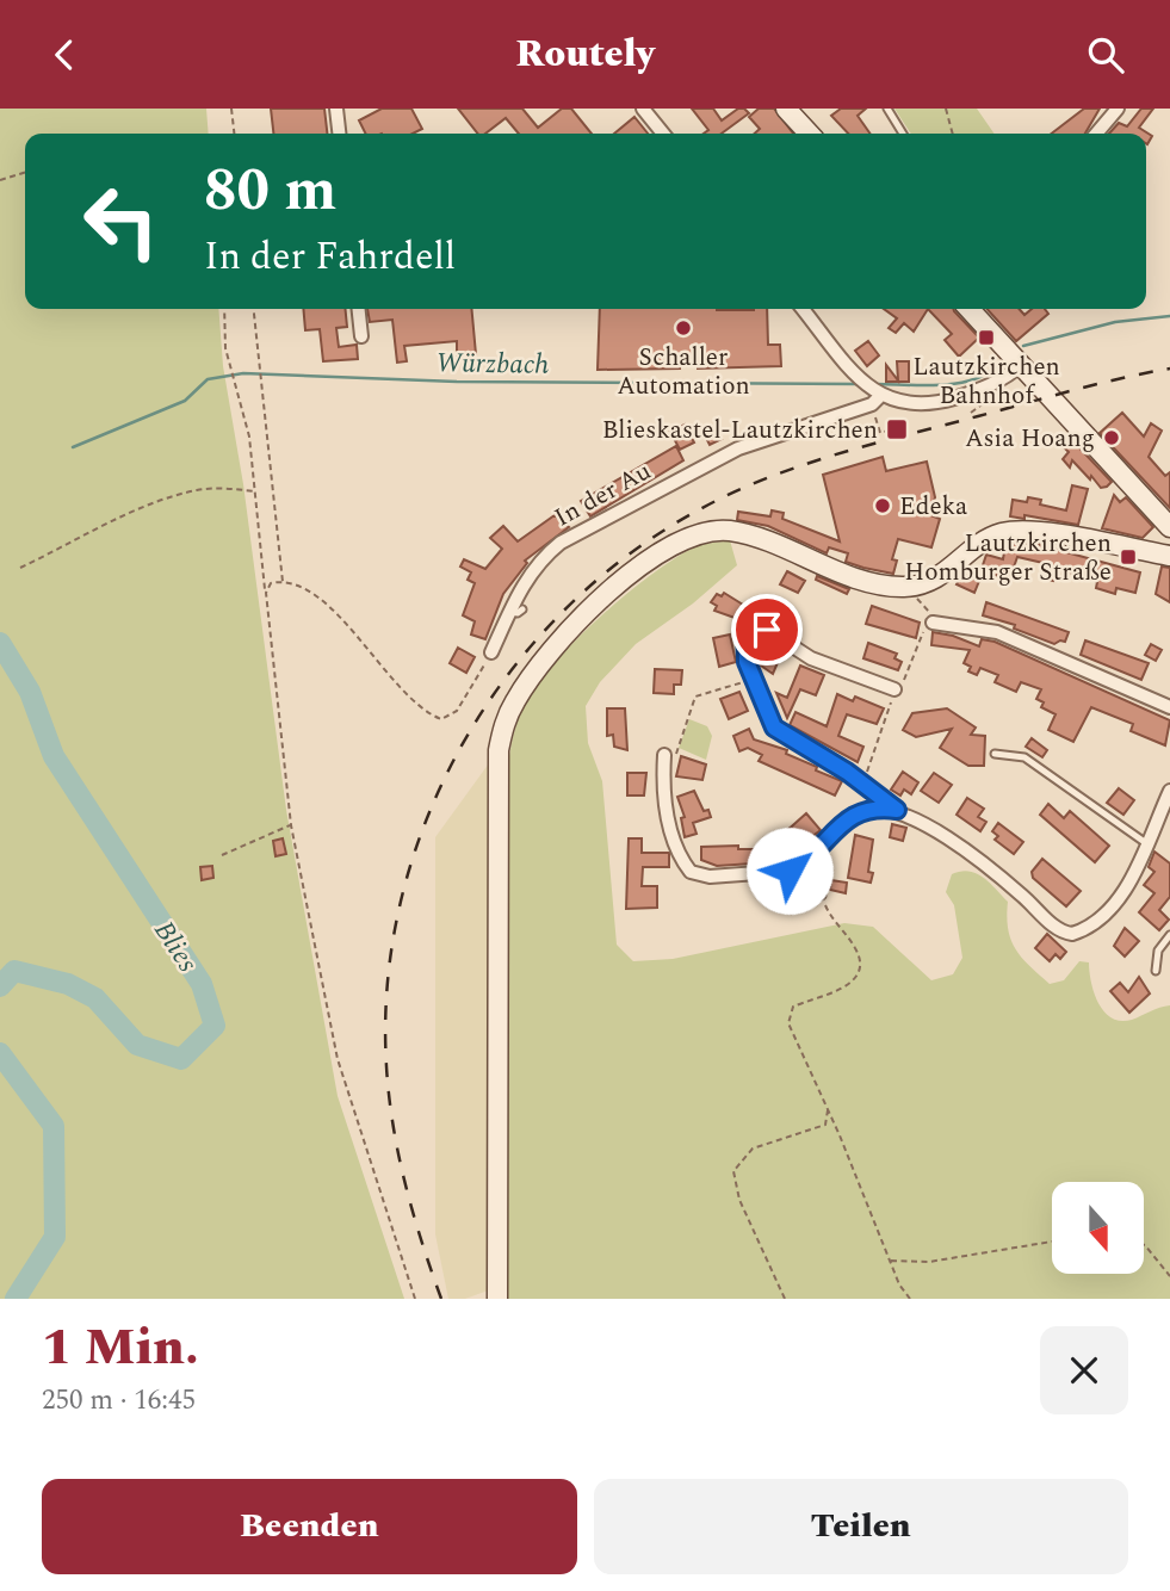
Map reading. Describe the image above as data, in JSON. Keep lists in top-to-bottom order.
{
  "streets": {
    "street": ["In der Au"]
  },
  "water": ["Würzbach", "Blies"],
  "places": {
    "other": ["Schaller Automation", "Asia Hoang", "Edeka"],
    "transit": ["Lautzkirchen Bahnhof", "Blieskastel-Lautzkirchen", "Lautzkirchen Homburger Straße"]
  },
  "north": "bottom",
  "page": {
    "header": "Routely",
    "turn": ["80 m", "In der Fahrdell"],
    "heading": ["1 Min.", "250 m · 16:45"],
    "buttons": ["Beenden", "Teilen"]
  }
}
